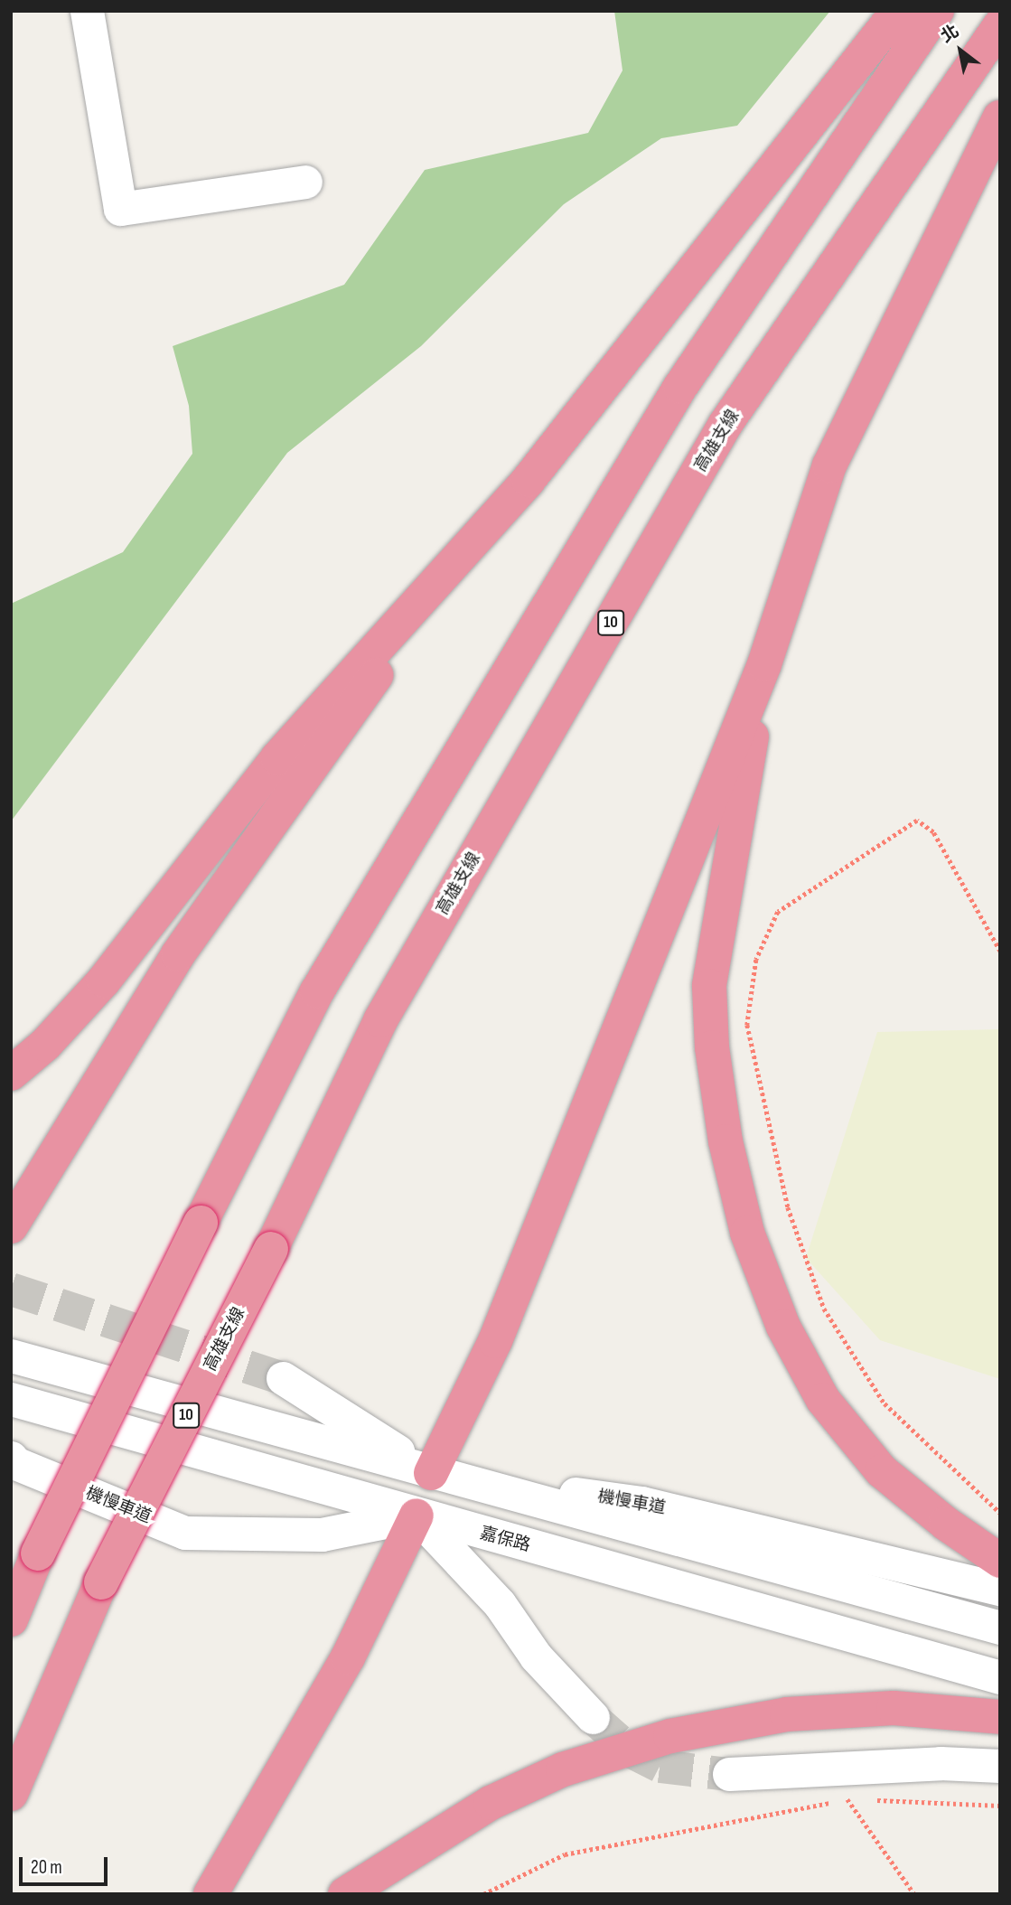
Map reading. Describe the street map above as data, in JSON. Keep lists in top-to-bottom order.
{
  "streets": {
    "highway": ["高雄支線", "10"],
    "street": ["機慢車道", "嘉保路"]
  },
  "crossings": [
    ["機慢車道", "嘉保路"]
  ],
  "scale_bar": "20 m",
  "north": "top left"
}
